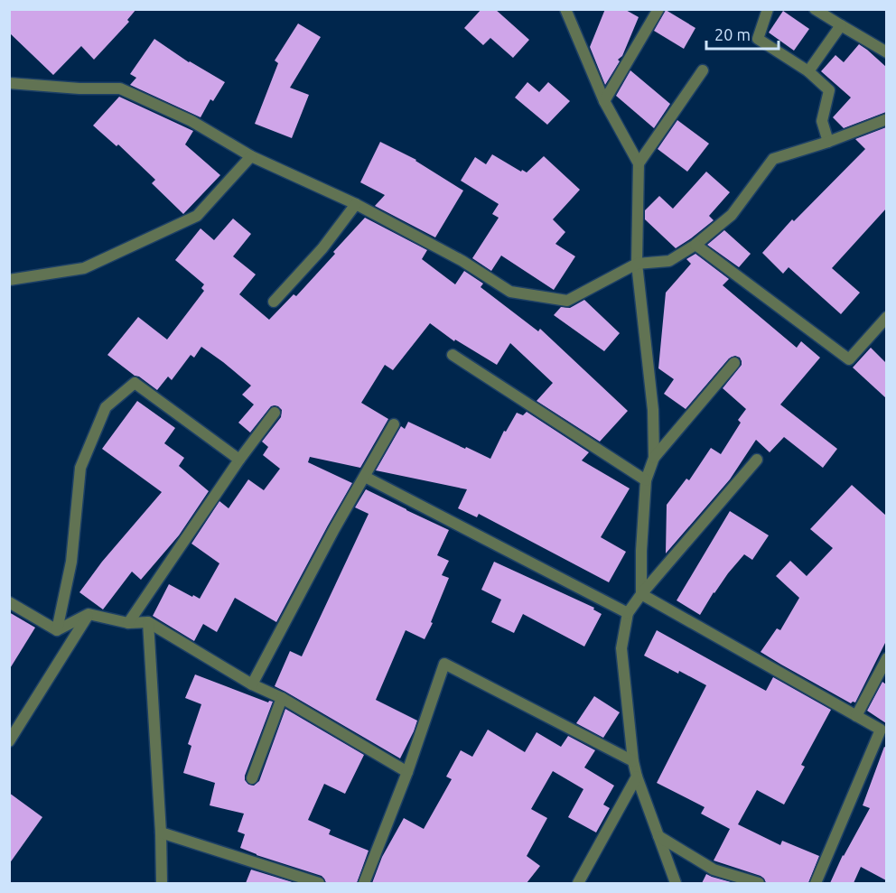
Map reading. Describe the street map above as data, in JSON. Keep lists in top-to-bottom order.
{
  "scale_bar": "20 m"
}
